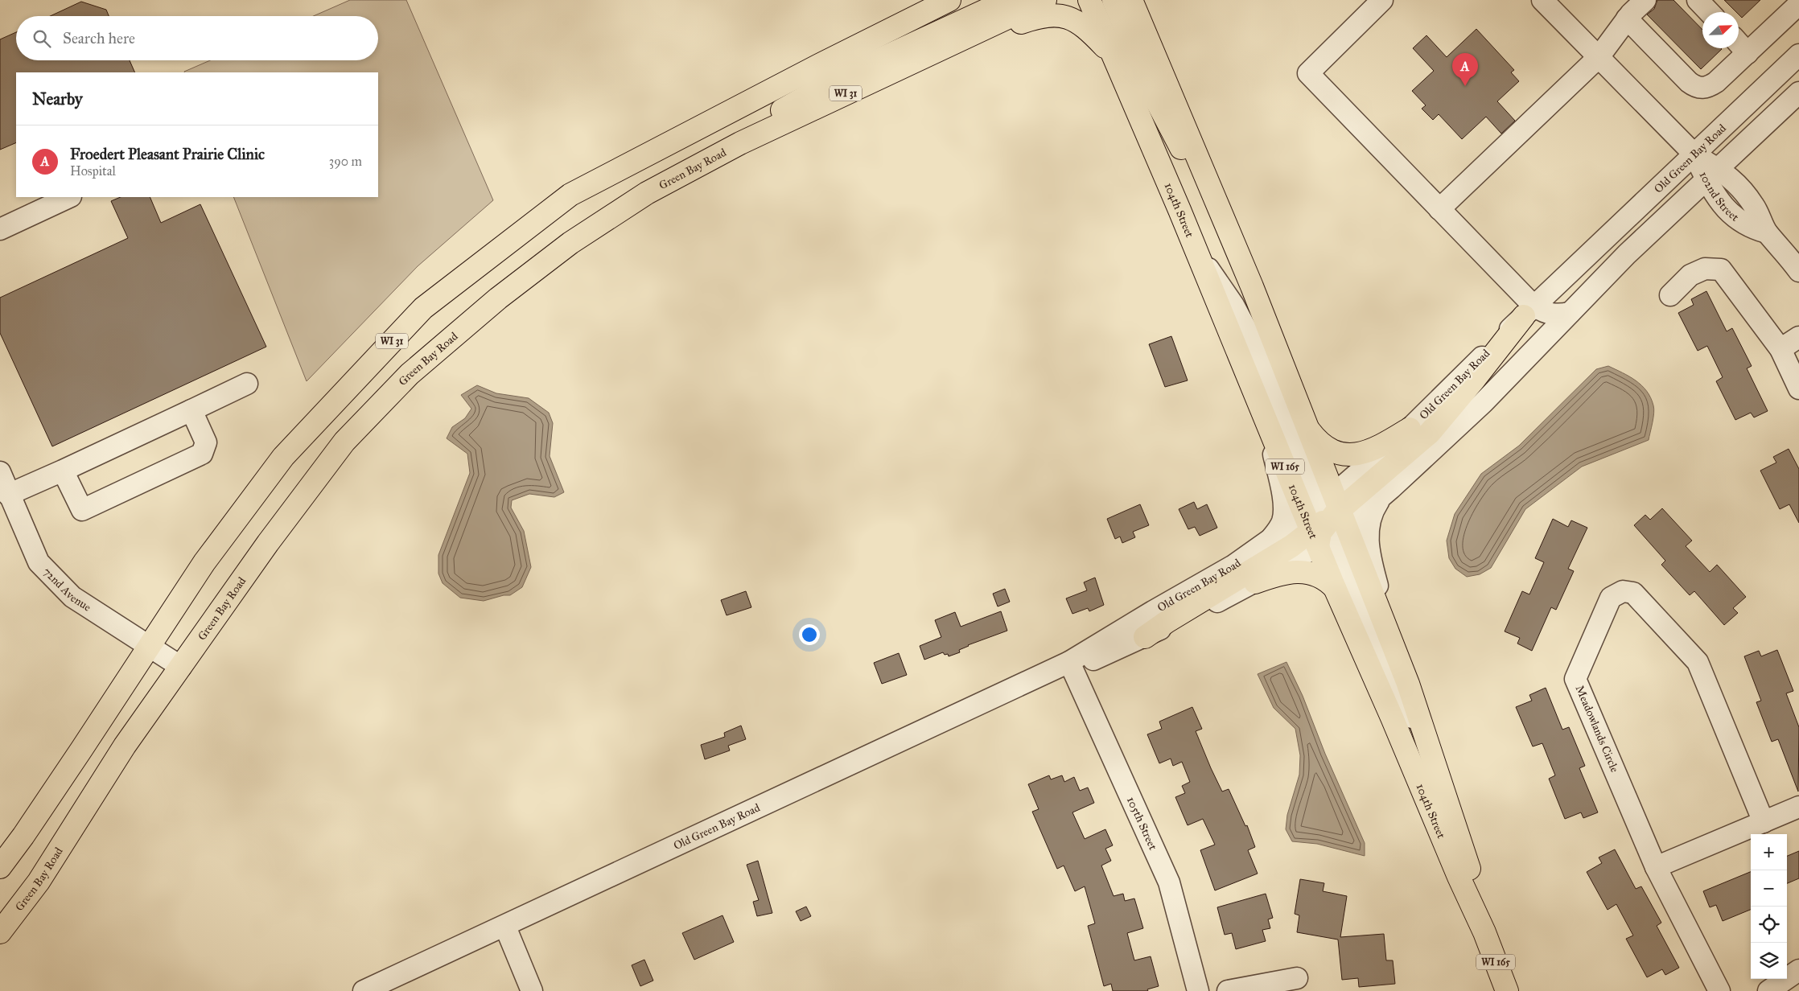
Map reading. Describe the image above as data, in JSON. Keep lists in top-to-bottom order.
{
  "streets": {
    "main road": [
      "WI 31",
      "Green Bay Road",
      "104th Street",
      "WI 165"
    ],
    "street": [
      "Old Green Bay Road",
      "102nd Street",
      "72nd Avenue",
      "Meadowlands Circle",
      "105th Street"
    ]
  },
  "crossings": [
    ["WI 31", "72nd Avenue"],
    ["Old Green Bay Road", "102nd Street"],
    ["Old Green Bay Road", "104th Street"],
    ["Old Green Bay Road", "105th Street"],
    ["Green Bay Road", "72nd Avenue"]
  ],
  "north": "top right",
  "page": {
    "search": "Search here",
    "pins": "A",
    "heading": "Nearby",
    "list": [
      {
        "mark": "A",
        "name": "Froedert Pleasant Prairie Clinic",
        "note": "Hospital",
        "value": "390 m"
      }
    ],
    "map_buttons": ["+", "−"]
  }
}
